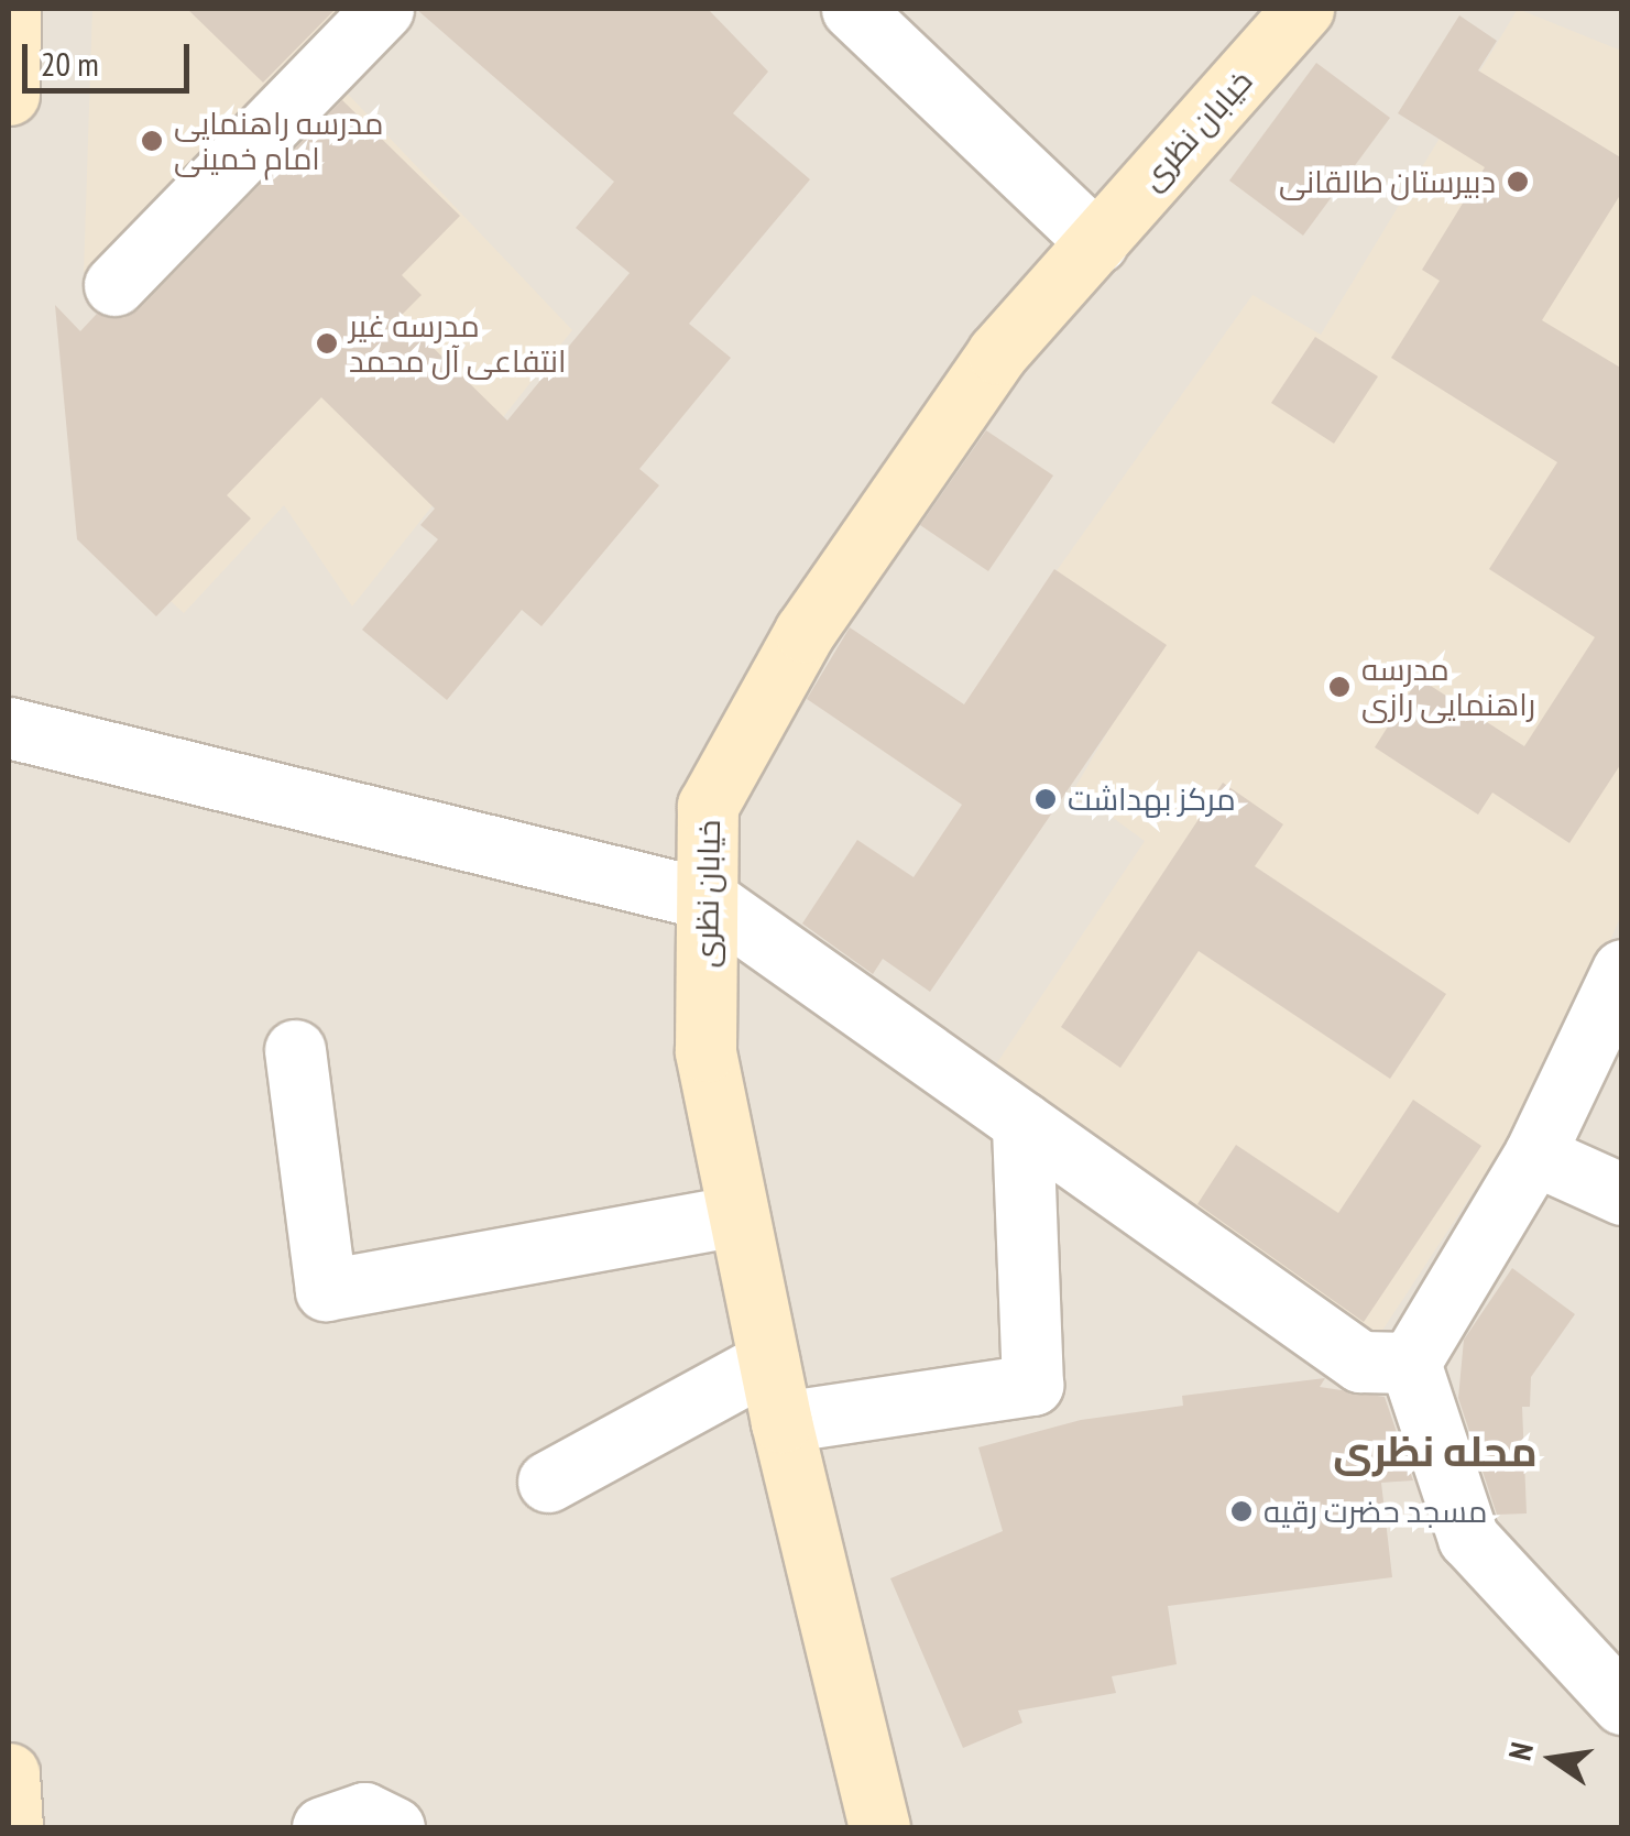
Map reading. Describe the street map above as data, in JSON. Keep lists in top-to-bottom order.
{
  "streets": {
    "main road": ["خیابان نظری"]
  },
  "districts": ["محله نظری"],
  "places": [
    "مدرسه راهنمایی امام خمینی",
    "دبیرستان طالقانی",
    "مدرسه غیر انتفاعی آل محمد",
    "مدرسه راهنمایی رازی",
    "مرکز بهداشت",
    "مسجد حضرت رقیه"
  ],
  "scale_bar": "20 m",
  "north": "left"
}
